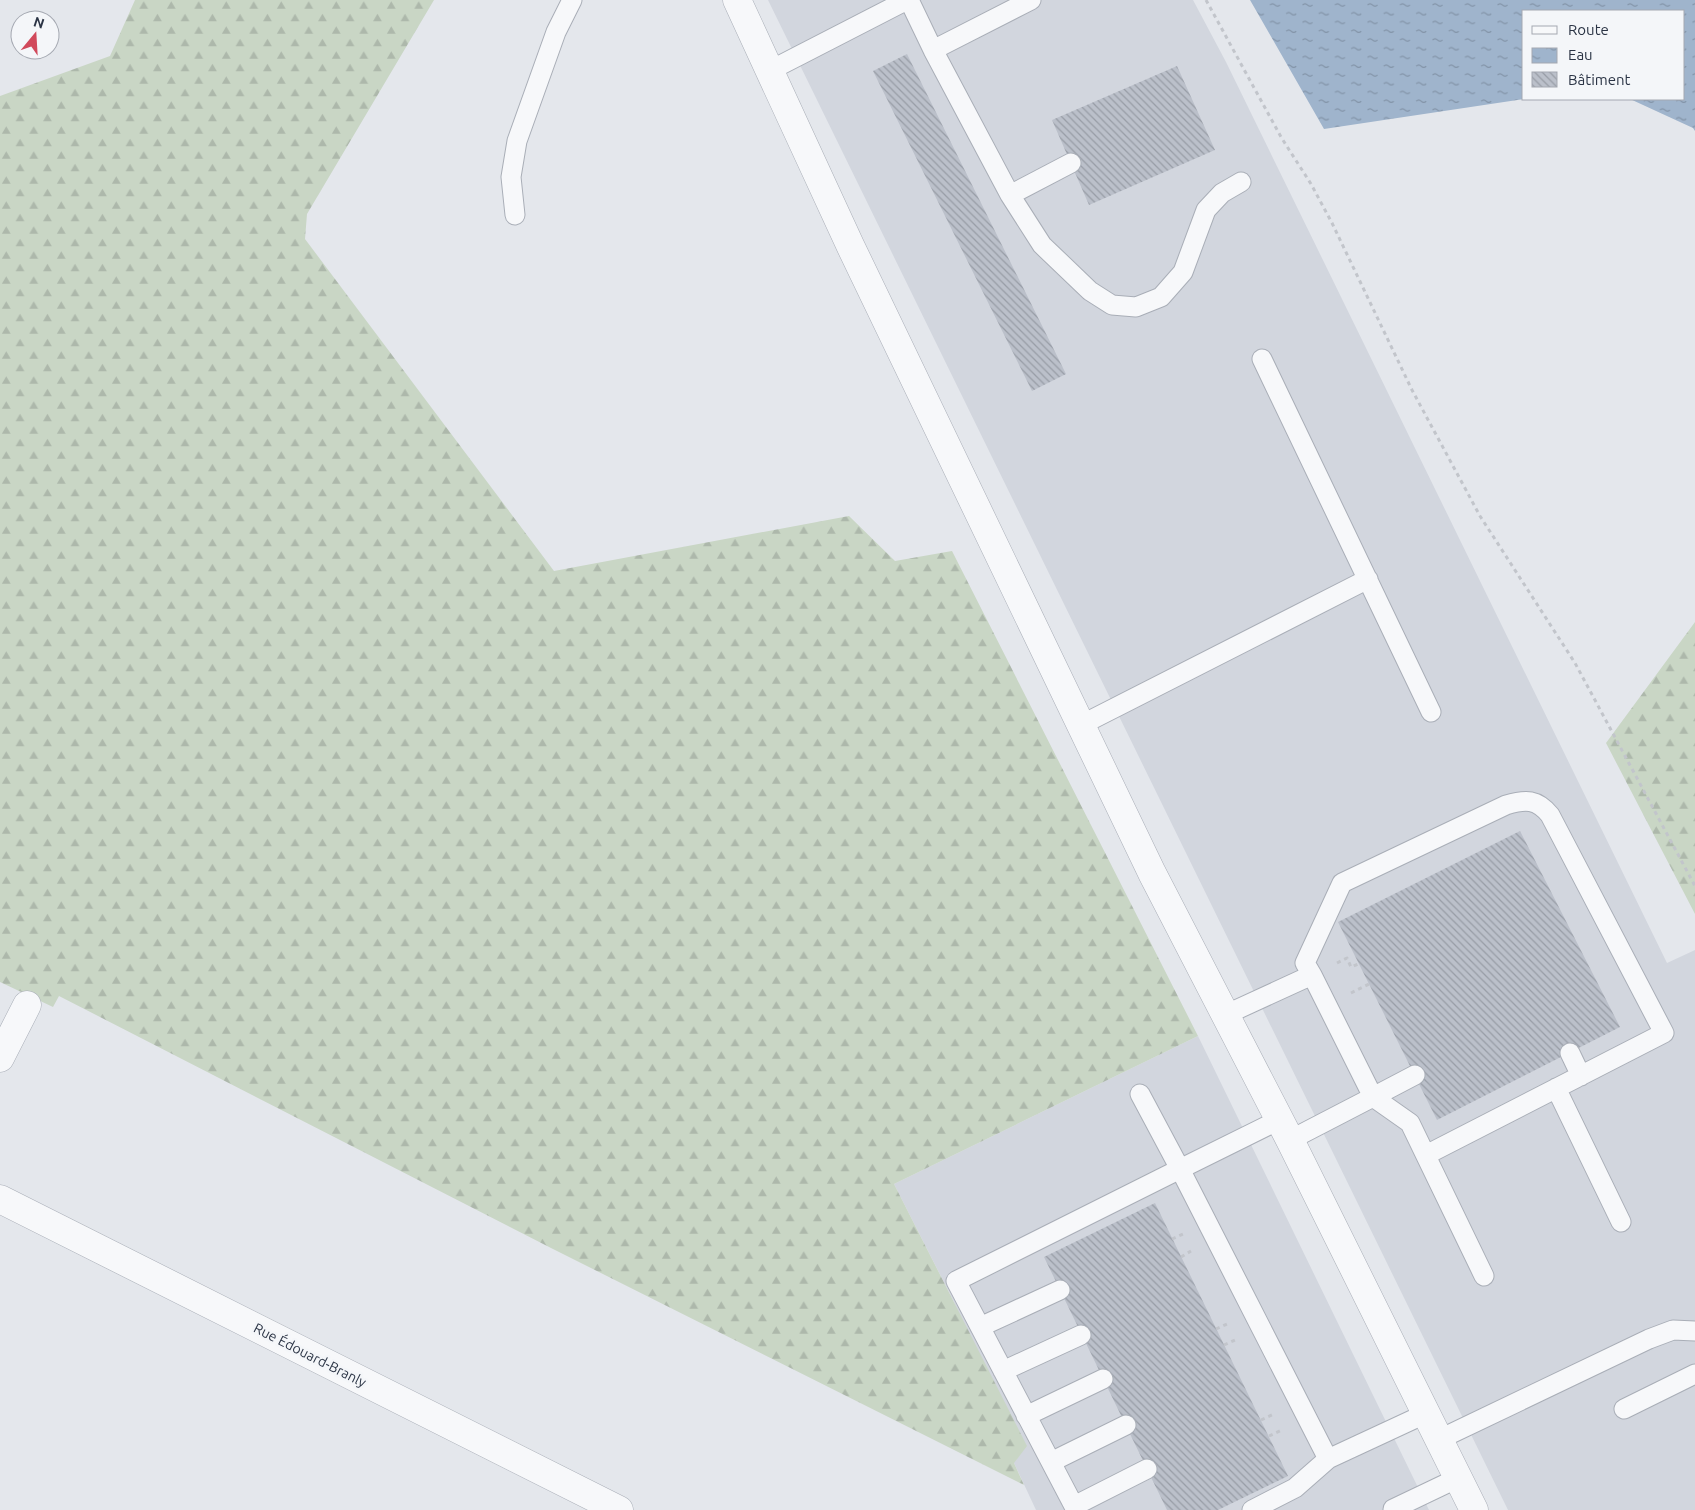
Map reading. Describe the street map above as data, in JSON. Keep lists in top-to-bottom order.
{
  "streets": {
    "street": ["Rue Édouard-Branly"]
  },
  "legend": ["Route", "Eau", "Bâtiment"],
  "north": "top"
}
